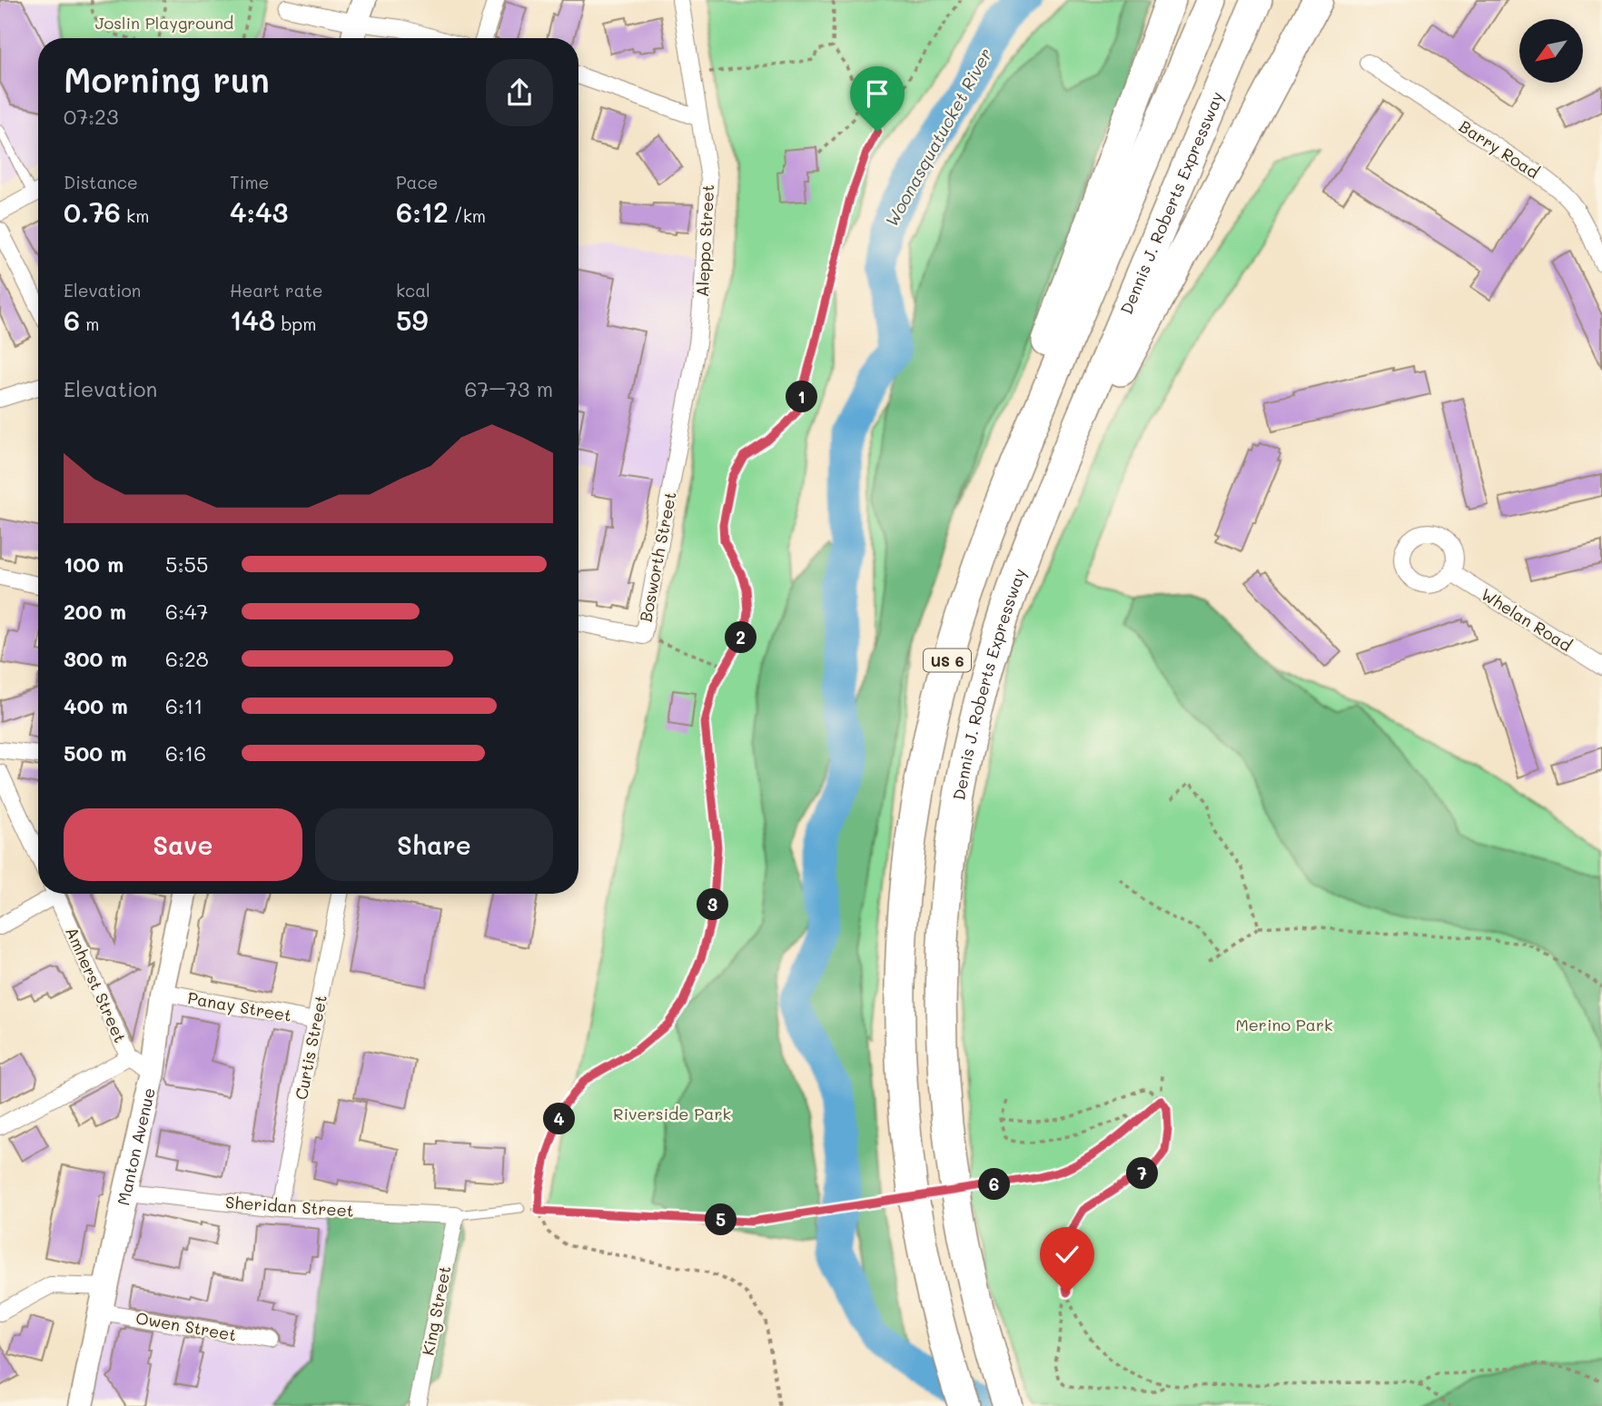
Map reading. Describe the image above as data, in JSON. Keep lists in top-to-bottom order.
{
  "streets": {
    "highway": ["Dennis J. Roberts Expressway", "US 6"],
    "main road": ["Manton Avenue"],
    "street": [
      "Barry Road",
      "Aleppo Street",
      "Bosworth Street",
      "Whelan Road",
      "Amherst Street",
      "Panay Street",
      "Curtis Street",
      "Sheridan Street",
      "King Street",
      "Owen Street"
    ]
  },
  "crossings": [
    ["Aleppo Street", "Bosworth Street"],
    ["Amherst Street", "Manton Avenue"],
    ["Panay Street", "Curtis Street"],
    ["Panay Street", "Manton Avenue"],
    ["Curtis Street", "Sheridan Street"],
    ["Manton Avenue", "Sheridan Street"],
    ["Manton Avenue", "Owen Street"],
    ["Sheridan Street", "King Street"]
  ],
  "water": ["Woonasquatucket River"],
  "parks": ["Joslin Playground", "Merino Park", "Riverside Park"],
  "north": "bottom left",
  "page": {
    "heading": ["Morning run", "07:23"],
    "stats": [
      ["Distance", "0.76 km"],
      ["Time", "4:43"],
      ["Pace", "6:12 /km"],
      ["Elevation", "6 m"],
      ["Heart rate", "148 bpm"],
      ["kcal", "59"]
    ],
    "chart": ["Elevation", "67–73 m"],
    "pins": [
      "1",
      "2",
      "3",
      "4",
      "7",
      "6",
      "5"
    ],
    "list": [
      {
        "name": "100 m",
        "note": "5:55"
      },
      {
        "name": "200 m",
        "note": "6:47"
      },
      {
        "name": "300 m",
        "note": "6:28"
      },
      {
        "name": "400 m",
        "note": "6:11"
      },
      {
        "name": "500 m",
        "note": "6:16"
      }
    ],
    "buttons": ["Save", "Share"]
  }
}
